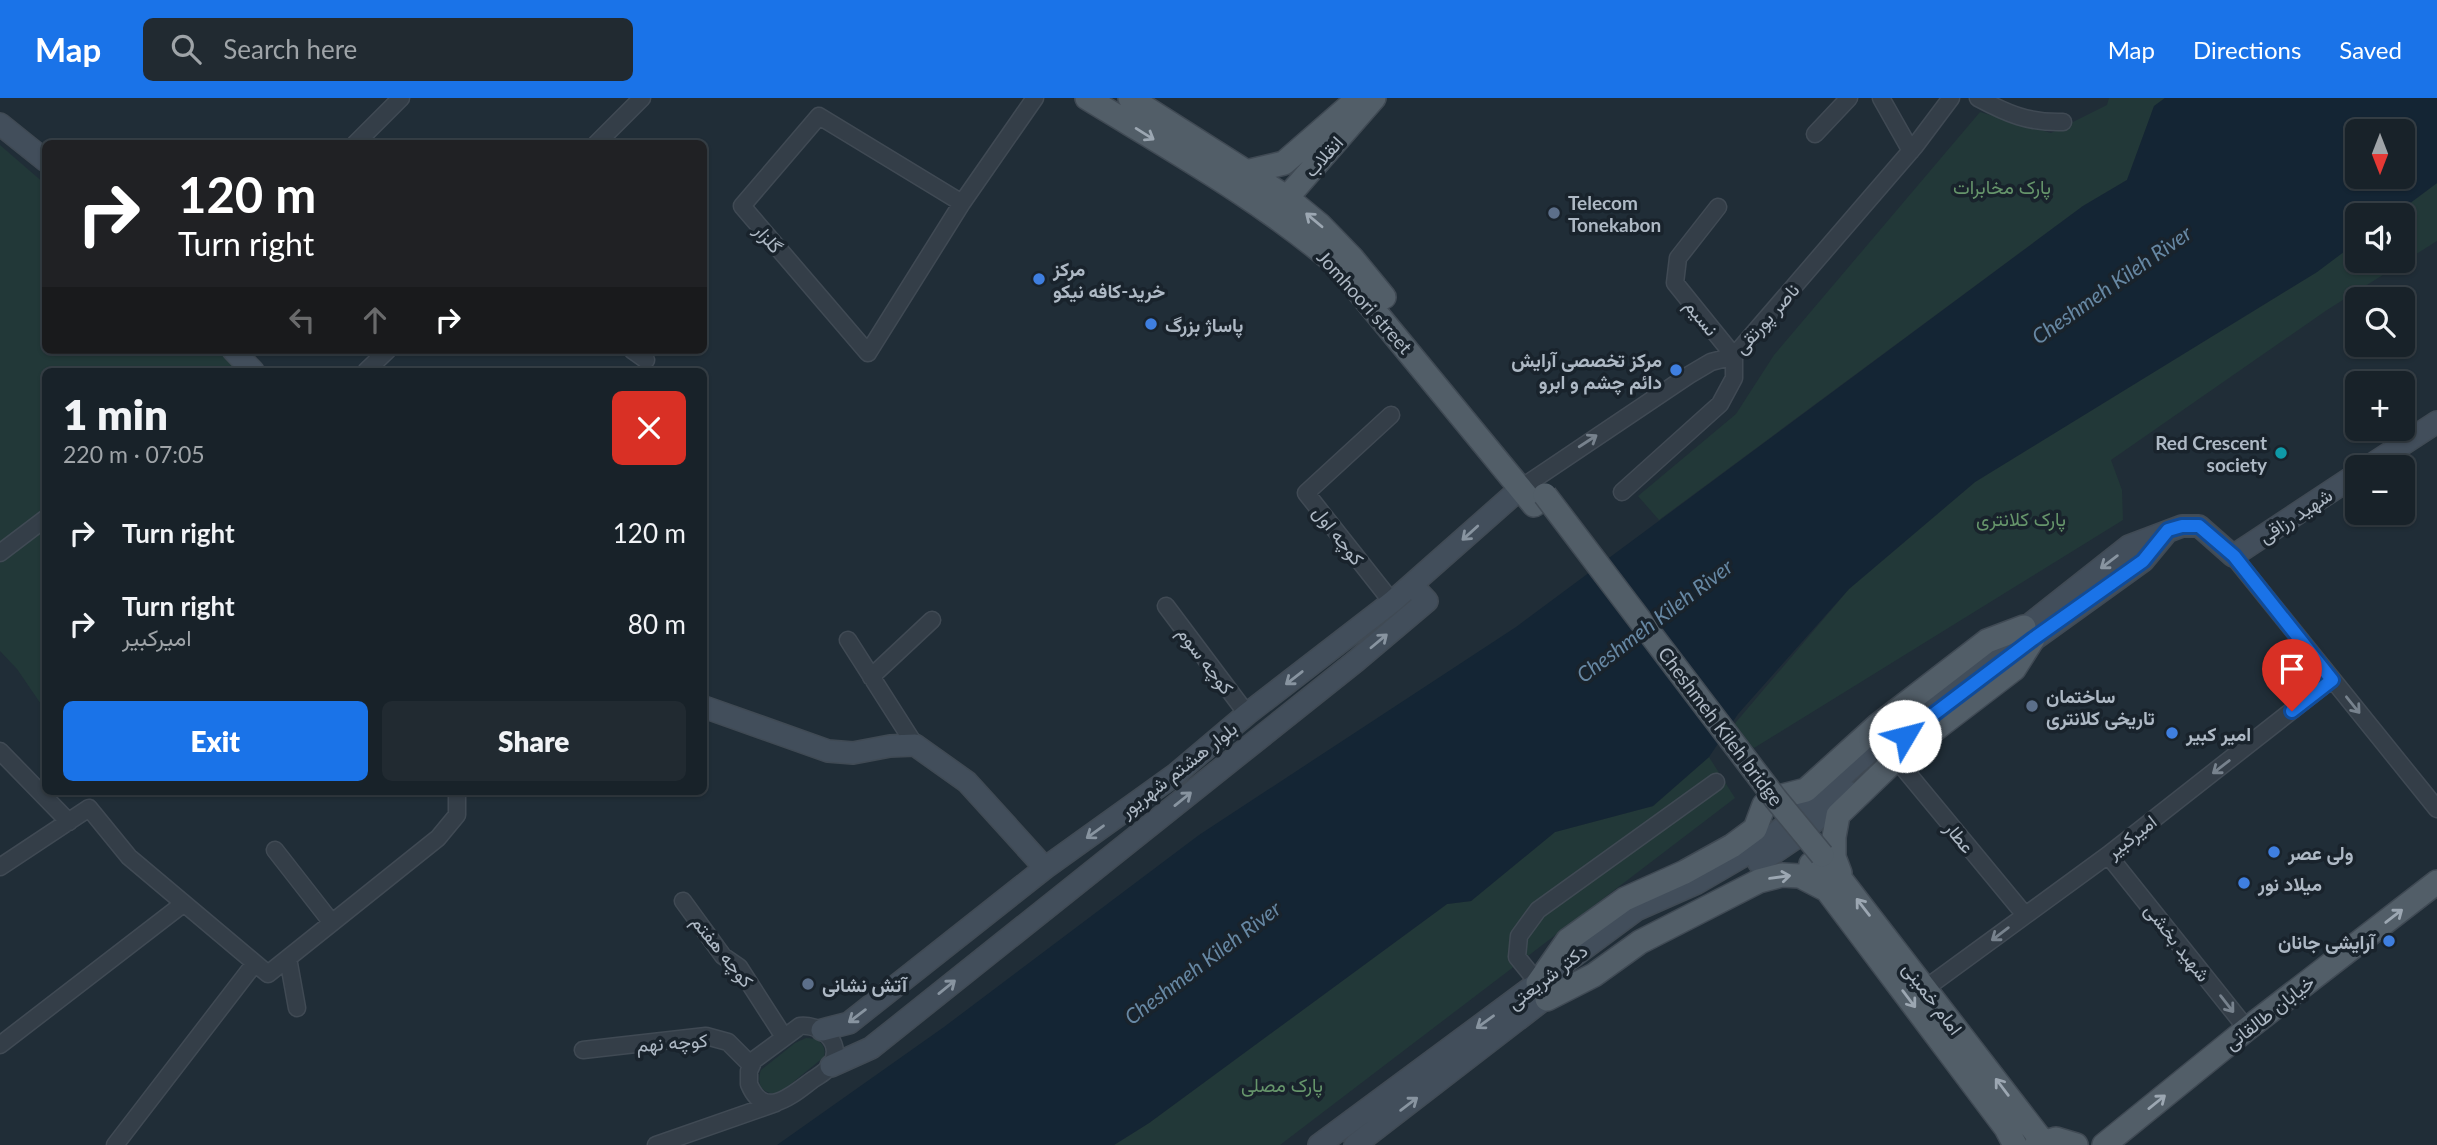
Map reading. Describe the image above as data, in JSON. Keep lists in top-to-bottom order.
{
  "streets": {
    "main road": [
      "انقلاب",
      "Jomhoori street",
      "Cheshmeh Kileh bridge",
      "امام خمینی",
      "خیابان طالقانی"
    ],
    "street": [
      "گلزار",
      "نسیم",
      "ناصر پورتقی",
      "شهید رزاقی",
      "کوچه اول",
      "کوچه سوم",
      "بلوار هشتم شهریور",
      "امیرکبیر",
      "عطار",
      "شهید بخشی",
      "کوچه هفتم",
      "دکتر شریعتی",
      "کوچه نهم"
    ]
  },
  "crossings": [
    ["انقلاب", "Jomhoori street"],
    ["Jomhoori street", "ناصر پورتقی"],
    ["Jomhoori street", "Cheshmeh Kileh bridge"],
    ["Jomhoori street", "بلوار هشتم شهریور"],
    ["نسیم", "ناصر پورتقی"],
    ["ناصر پورتقی", "Cheshmeh Kileh bridge"],
    ["ناصر پورتقی", "بلوار هشتم شهریور"],
    ["شهید رزاقی", "دکتر شریعتی"],
    ["کوچه اول", "بلوار هشتم شهریور"],
    ["کوچه سوم", "بلوار هشتم شهریور"],
    ["Cheshmeh Kileh bridge", "بلوار هشتم شهریور"],
    ["Cheshmeh Kileh bridge", "امام خمینی"],
    ["بلوار هشتم شهریور", "کوچه هفتم"],
    ["بلوار هشتم شهریور", "کوچه نهم"],
    ["امیرکبیر", "عطار"],
    ["امیرکبیر", "شهید بخشی"],
    ["امیرکبیر", "امام خمینی"],
    ["شهید بخشی", "خیابان طالقانی"],
    ["کوچه هفتم", "کوچه نهم"]
  ],
  "one_way": ["امیرکبیر", "شهید بخشی", "خیابان طالقانی"],
  "water": ["Cheshmeh Kileh River"],
  "parks": ["پارک مخابرات", "پارک کلانتری", "پارک مصلی"],
  "places": [
    "Telecom Tonekabon",
    "مرکز خرید-کافه نیکو",
    "پاساژ بزرگ",
    "مرکز تخصصی آرایش دائم چشم و ابرو",
    "Red Crescent society",
    "ساختمان تاریخی کلانتری",
    "امیر کبیر",
    "ولی عصر",
    "میلاد نور",
    "آرایشی جانان",
    "آتش نشانی"
  ],
  "north": "bottom",
  "page": {
    "header": "Map",
    "search": "Search here",
    "nav": ["Map", "Directions", "Saved"],
    "map_buttons": ["+", "−"],
    "turn": ["120 m", "Turn right"],
    "heading": ["1 min", "220 m · 07:05"],
    "list": [
      {
        "name": "Turn right",
        "value": "120 m"
      },
      {
        "name": "Turn right",
        "note": "امیرکبیر",
        "value": "80 m"
      }
    ],
    "buttons": ["Exit", "Share"]
  }
}
